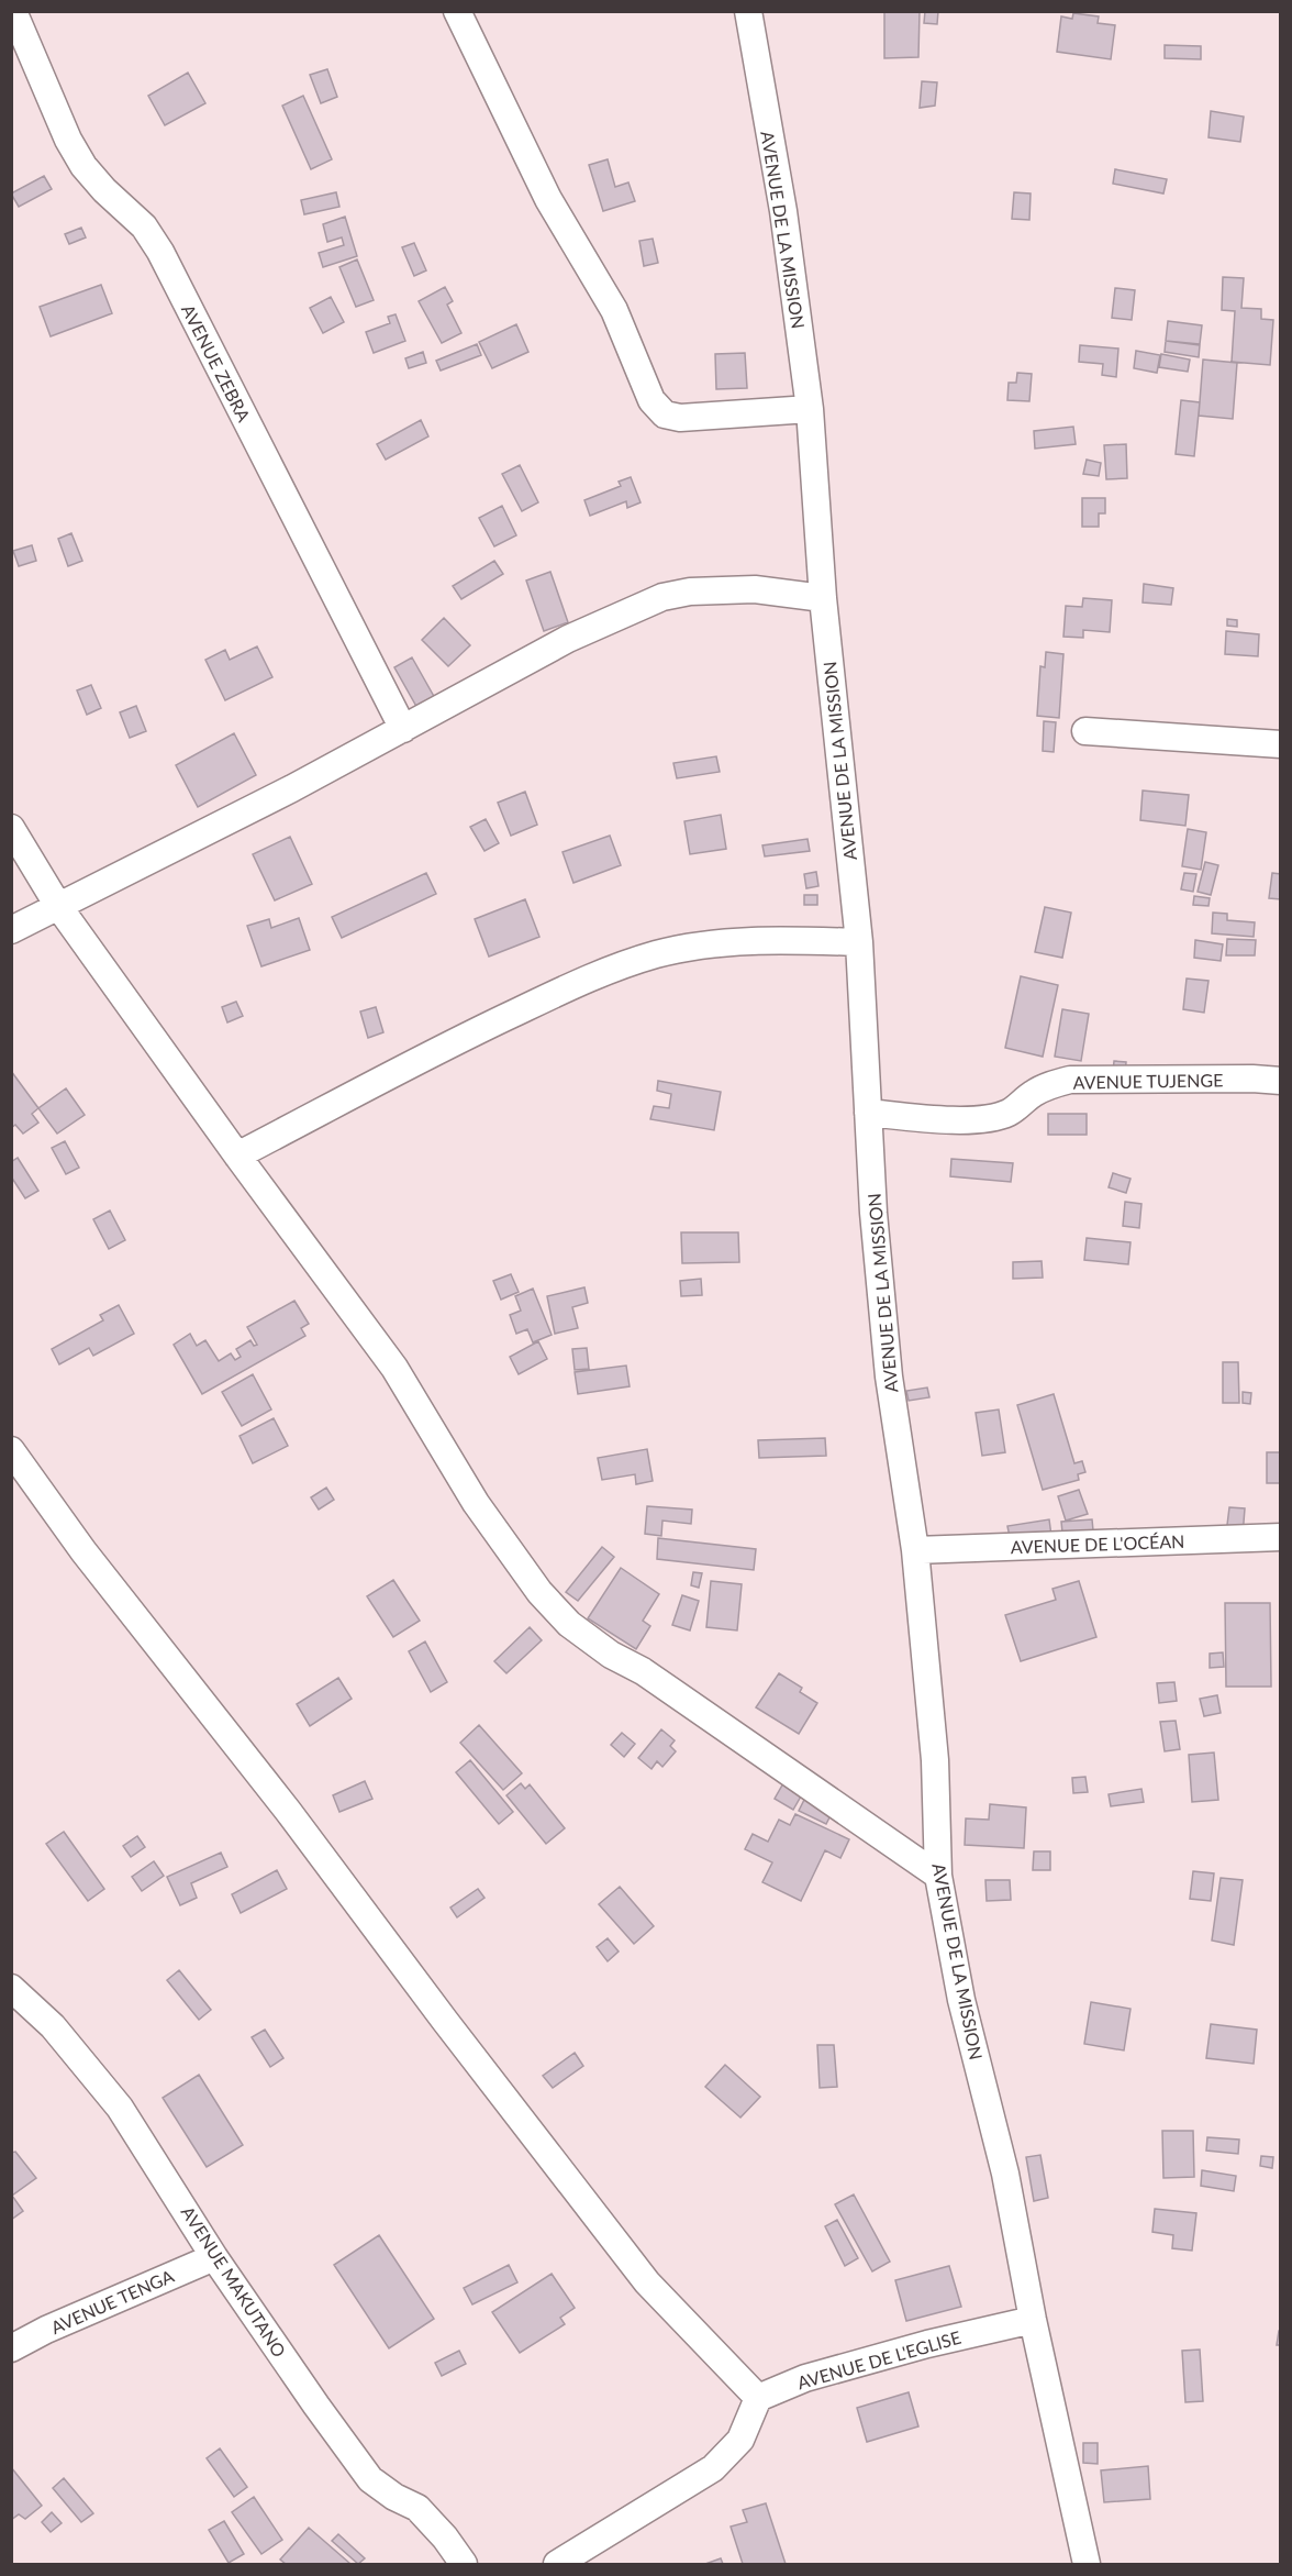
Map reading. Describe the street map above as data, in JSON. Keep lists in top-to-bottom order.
{
  "streets": {
    "street": [
      "AVENUE DE LA MISSION",
      "AVENUE ZEBRA",
      "AVENUE TUJENGE",
      "AVENUE DE L'OCÉAN",
      "AVENUE MAKUTANO",
      "AVENUE TENGA",
      "AVENUE DE L'EGLISE"
    ]
  },
  "crossings": [
    ["AVENUE DE LA MISSION", "AVENUE TUJENGE"],
    ["AVENUE DE LA MISSION", "AVENUE DE L'OCÉAN"],
    ["AVENUE DE LA MISSION", "AVENUE DE L'EGLISE"],
    ["AVENUE MAKUTANO", "AVENUE TENGA"]
  ]
}
